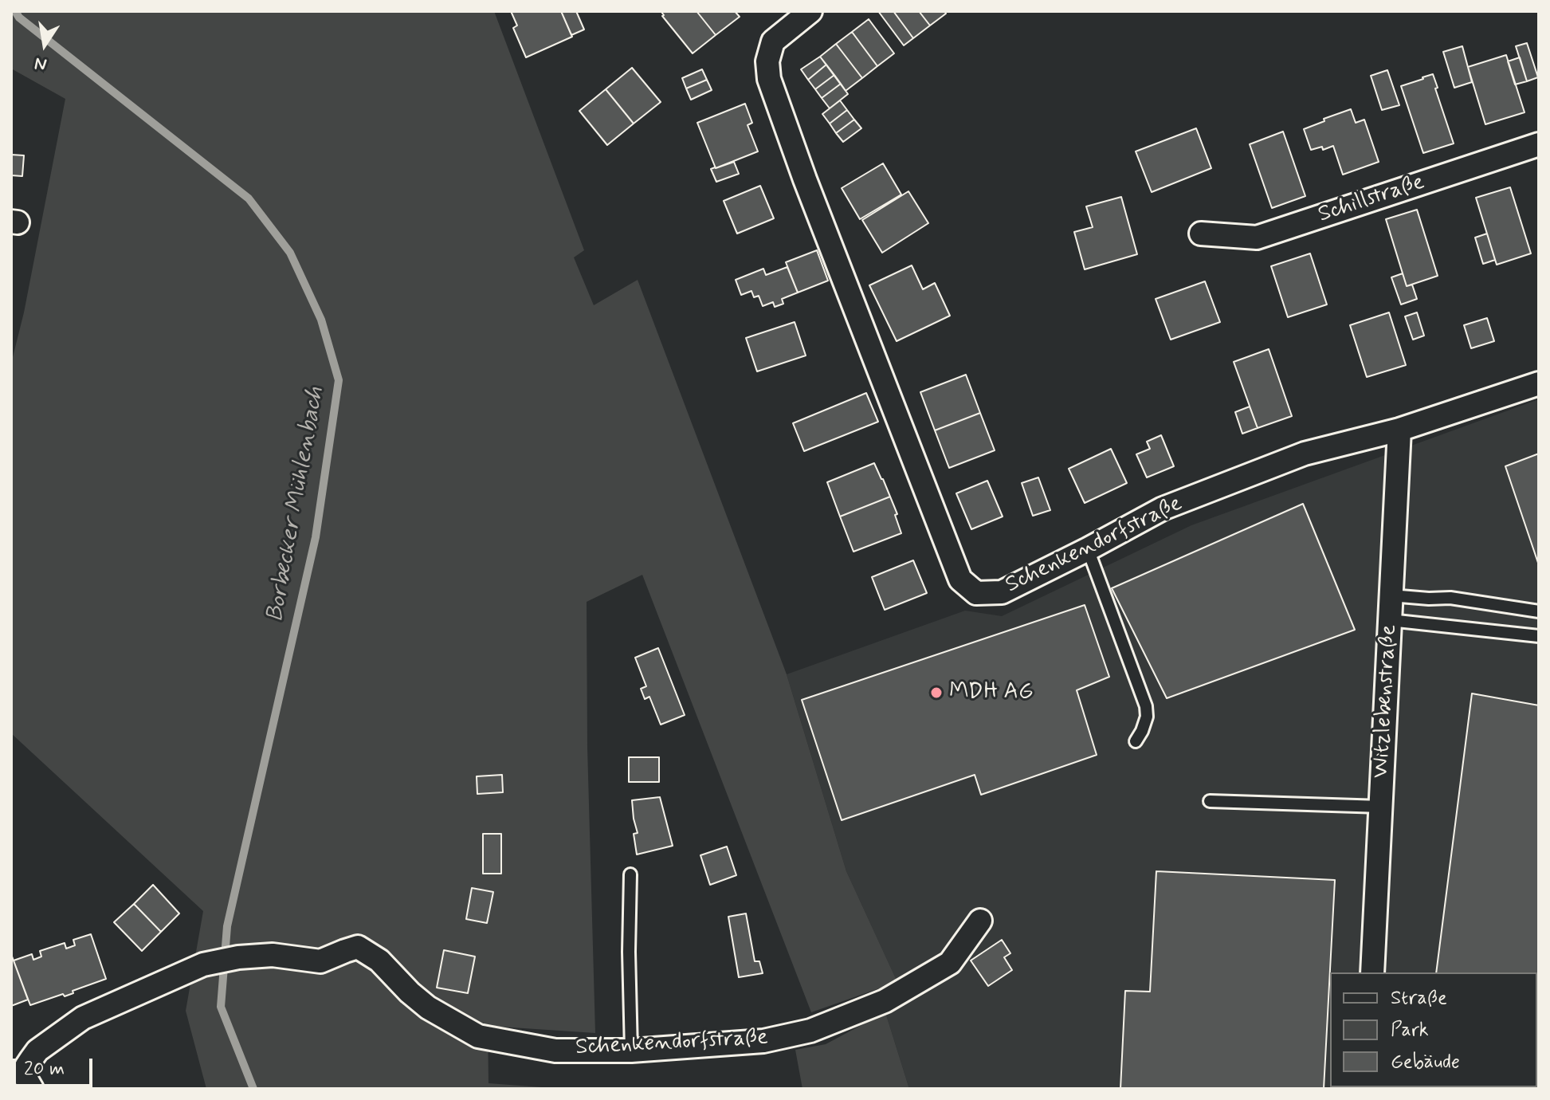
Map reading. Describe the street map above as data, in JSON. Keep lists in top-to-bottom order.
{
  "streets": {
    "street": ["Schillstraße", "Schenkendorfstraße", "Witzlebenstraße"]
  },
  "crossings": [
    ["Schenkendorfstraße", "Witzlebenstraße"]
  ],
  "water": ["Borbecker Mühlenbach"],
  "places": ["MDH AG"],
  "legend": ["Straße", "Park", "Gebäude"],
  "scale_bar": "20 m",
  "north": "bottom"
}
